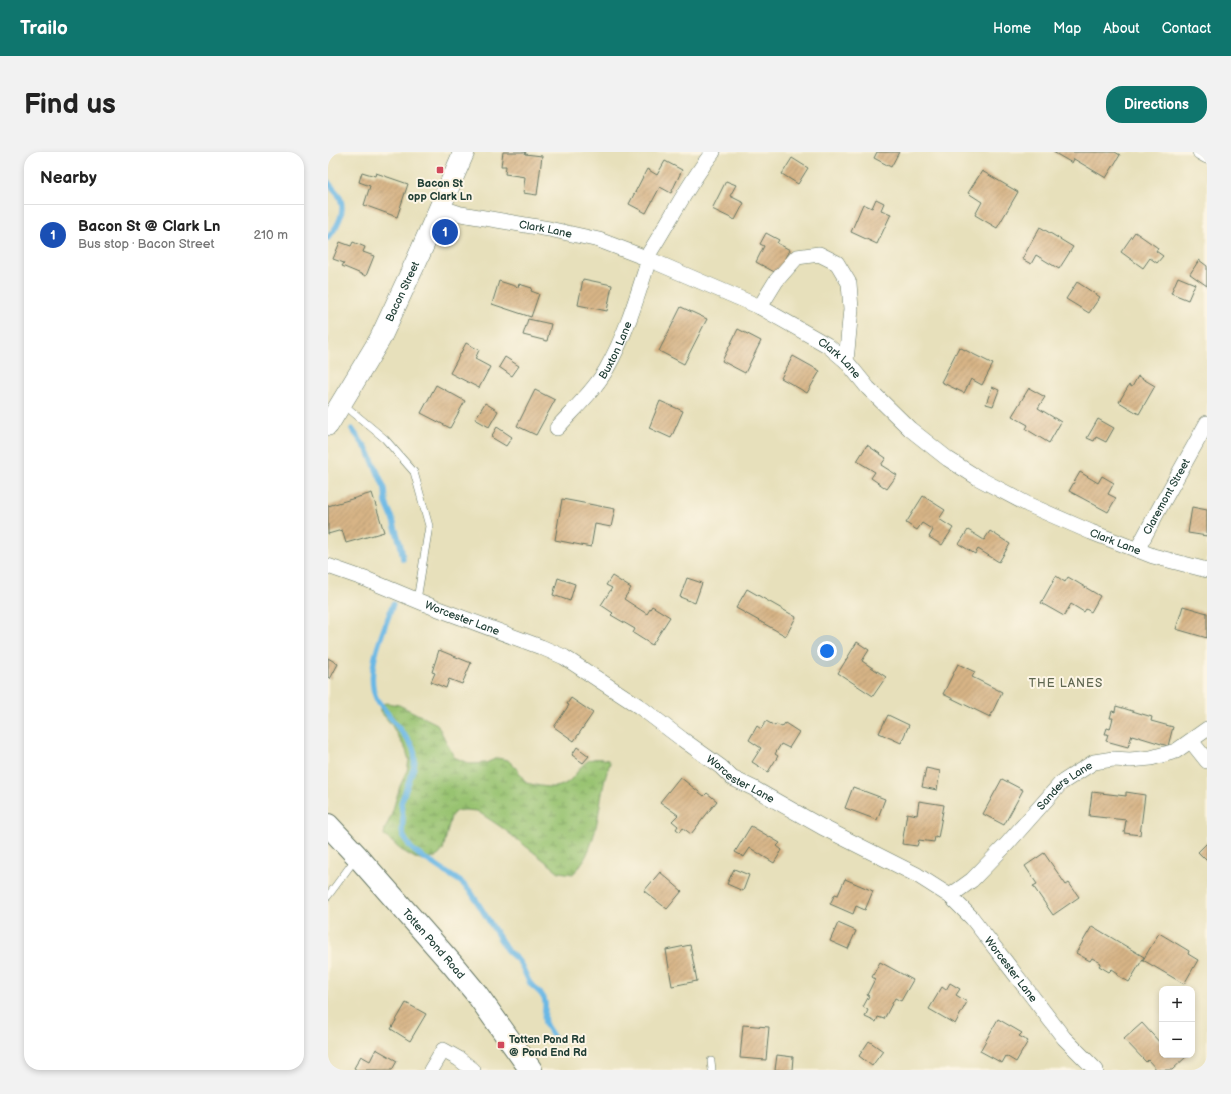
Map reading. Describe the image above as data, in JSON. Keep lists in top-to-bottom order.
{
  "streets": {
    "main road": ["Bacon Street", "Totten Pond Road"],
    "street": [
      "Clark Lane",
      "Buxton Lane",
      "Claremont Street",
      "Worcester Lane",
      "Sanders Lane"
    ]
  },
  "crossings": [
    ["Clark Lane", "Bacon Street"],
    ["Clark Lane", "Buxton Lane"],
    ["Clark Lane", "Claremont Street"],
    ["Worcester Lane", "Sanders Lane"]
  ],
  "districts": ["THE LANES"],
  "places": {
    "transit": ["Bacon St opp Clark Ln", "Totten Pond Rd @ Pond End Rd"]
  },
  "page": {
    "header": "Trailo",
    "nav": [
      "Home",
      "Map",
      "About",
      "Contact"
    ],
    "buttons": "Directions",
    "title": "Find us",
    "heading": "Nearby",
    "list": [
      {
        "mark": "1",
        "name": "Bacon St @ Clark Ln",
        "note": "Bus stop · Bacon Street",
        "value": "210 m"
      }
    ],
    "pins": "1",
    "map_buttons": ["+", "−"]
  }
}
